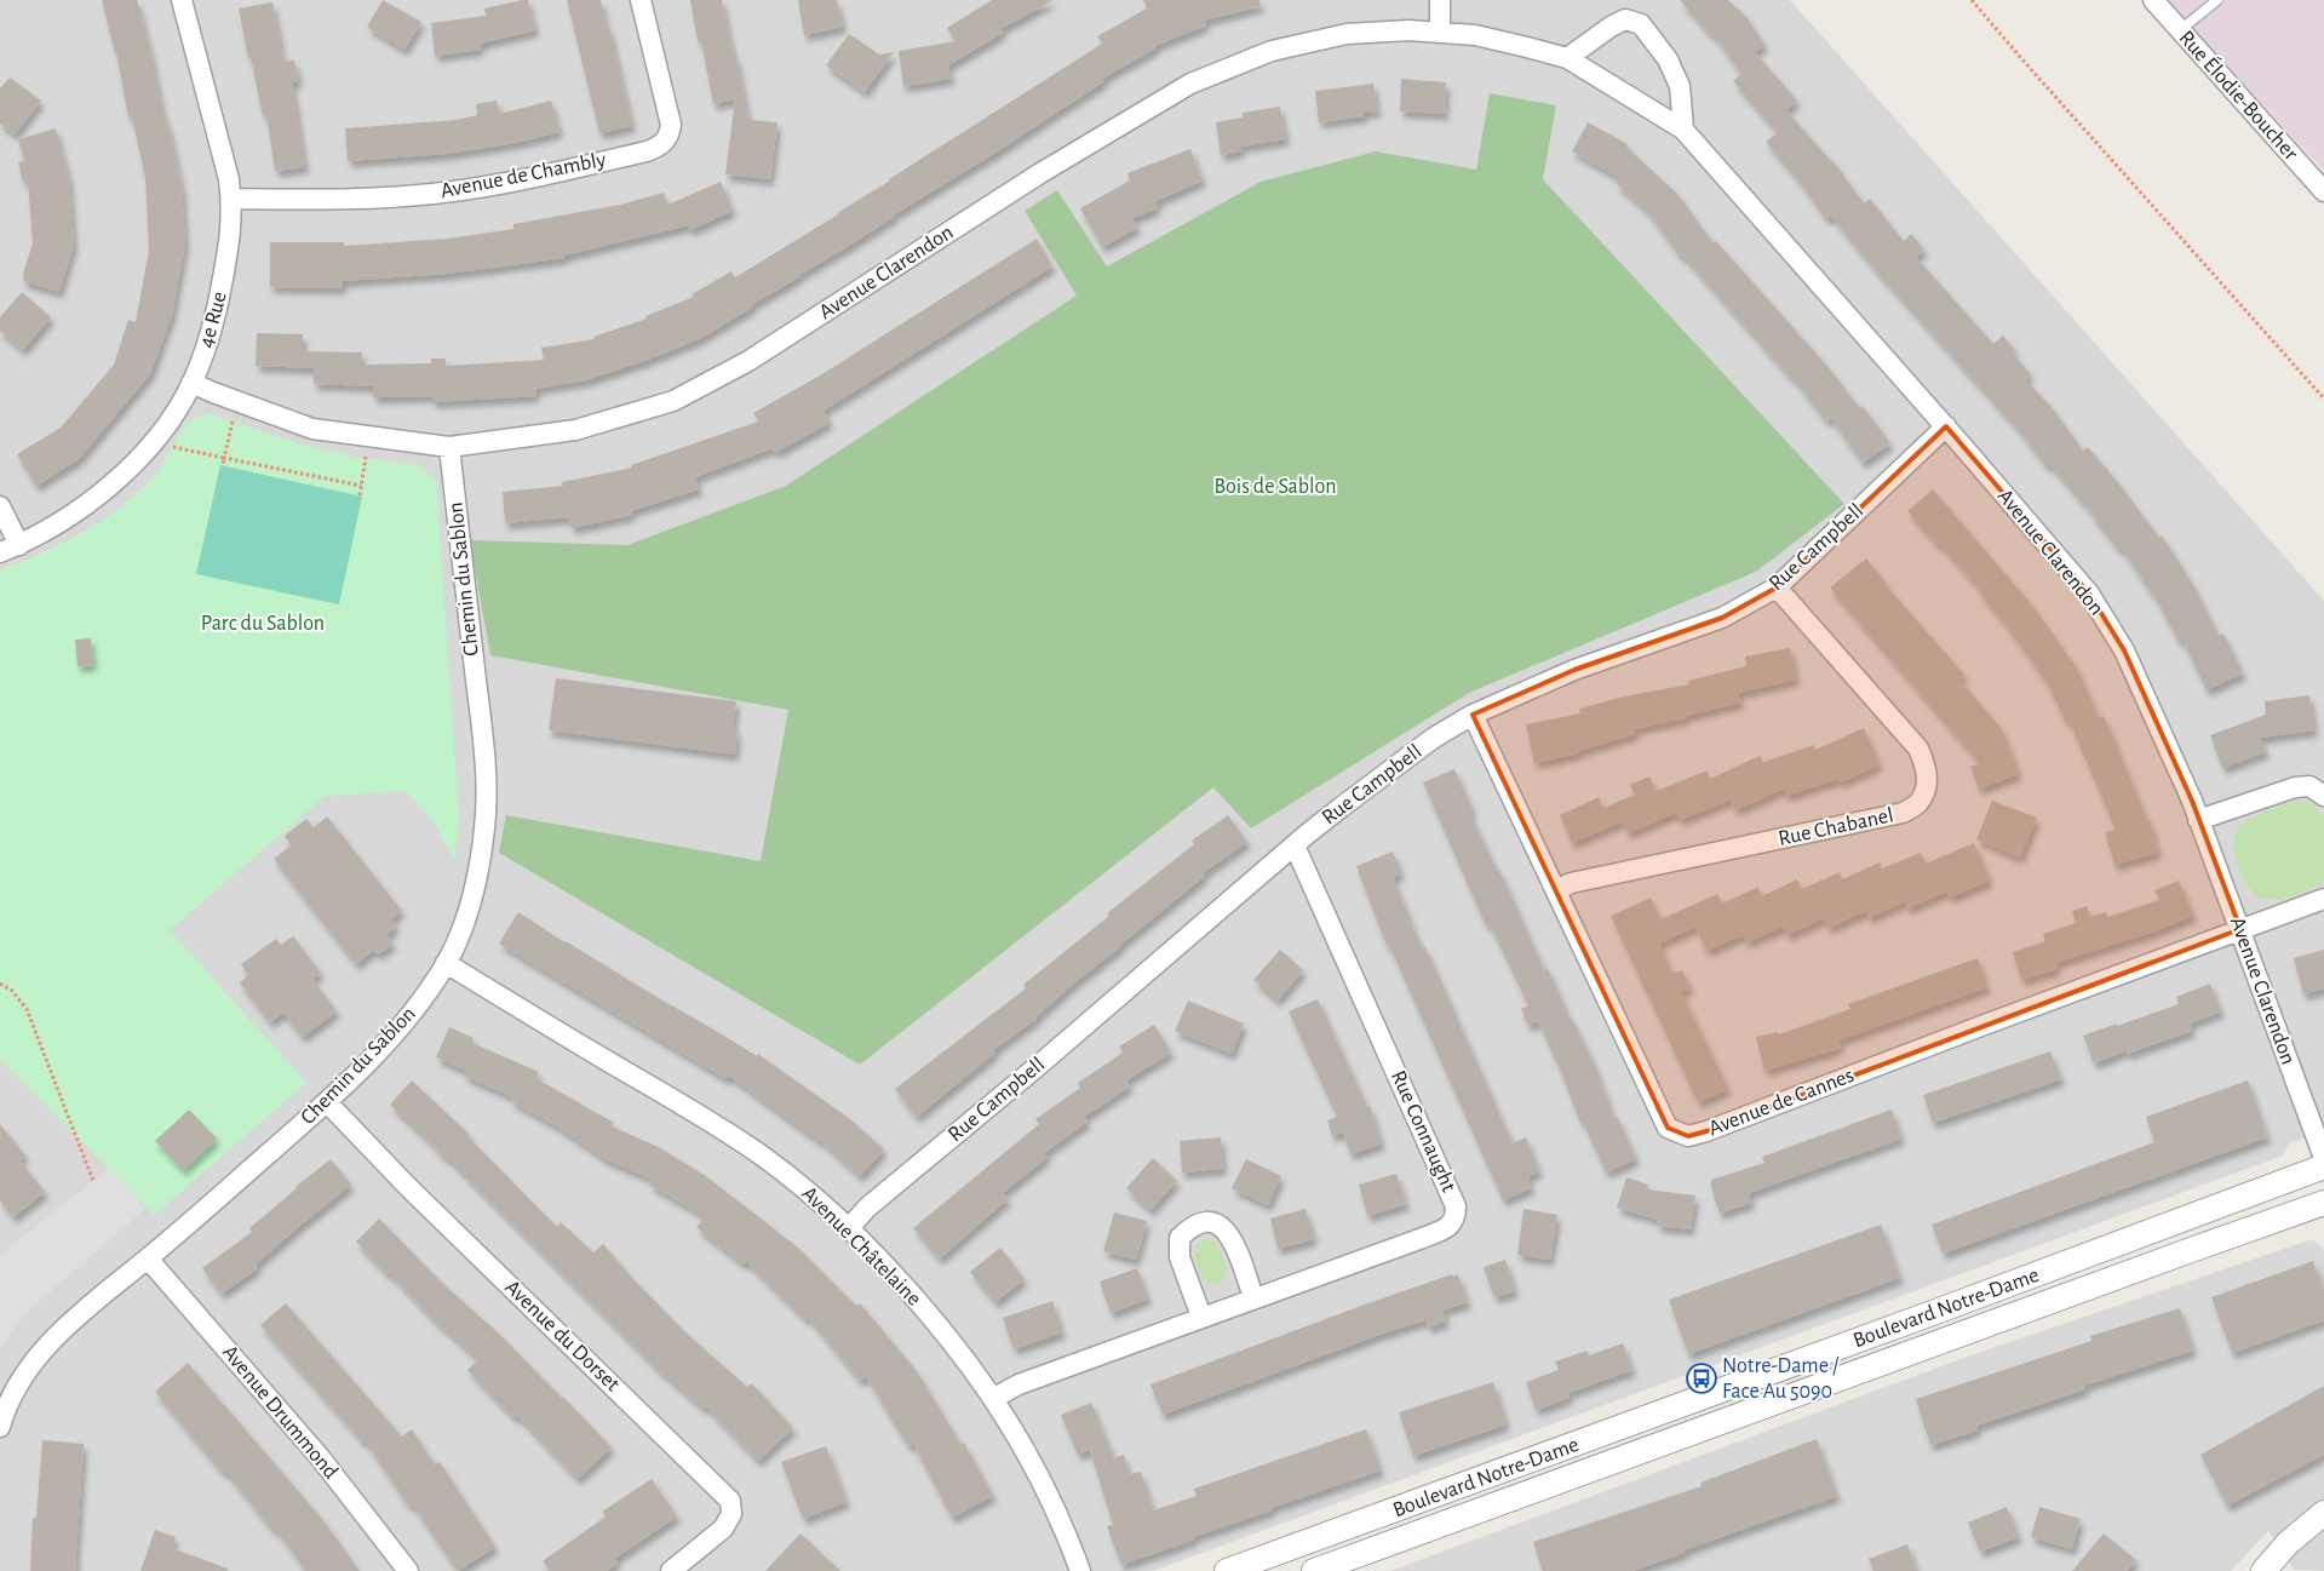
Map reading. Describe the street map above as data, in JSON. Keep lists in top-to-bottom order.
{
  "streets": {
    "street": [
      "Rue Élodie-Boucher",
      "Avenue de Chambly",
      "Avenue Clarendon",
      "4e Rue",
      "Rue Campbell",
      "Chemin du Sablon",
      "Rue Chabanel",
      "Avenue de Cannes",
      "Rue Connaught",
      "Avenue Châtelaine",
      "Boulevard Notre-Dame",
      "Avenue du Dorset",
      "Avenue Drummond"
    ]
  },
  "crossings": [
    ["Avenue de Chambly", "4e Rue"],
    ["Avenue Clarendon", "4e Rue"],
    ["Avenue Clarendon", "Rue Campbell"],
    ["Avenue Clarendon", "Chemin du Sablon"],
    ["Avenue Clarendon", "Avenue de Cannes"],
    ["Rue Campbell", "Rue Chabanel"],
    ["Rue Campbell", "Avenue de Cannes"],
    ["Rue Campbell", "Rue Connaught"],
    ["Rue Campbell", "Avenue Châtelaine"],
    ["Chemin du Sablon", "Avenue Châtelaine"],
    ["Chemin du Sablon", "Avenue du Dorset"],
    ["Chemin du Sablon", "Avenue Drummond"],
    ["Rue Chabanel", "Avenue de Cannes"],
    ["Rue Connaught", "Avenue Châtelaine"]
  ],
  "parks": ["Bois de Sablon", "Parc du Sablon"],
  "places": {
    "bus stop": ["Notre-Dame / Face Au 5090"]
  }
}
